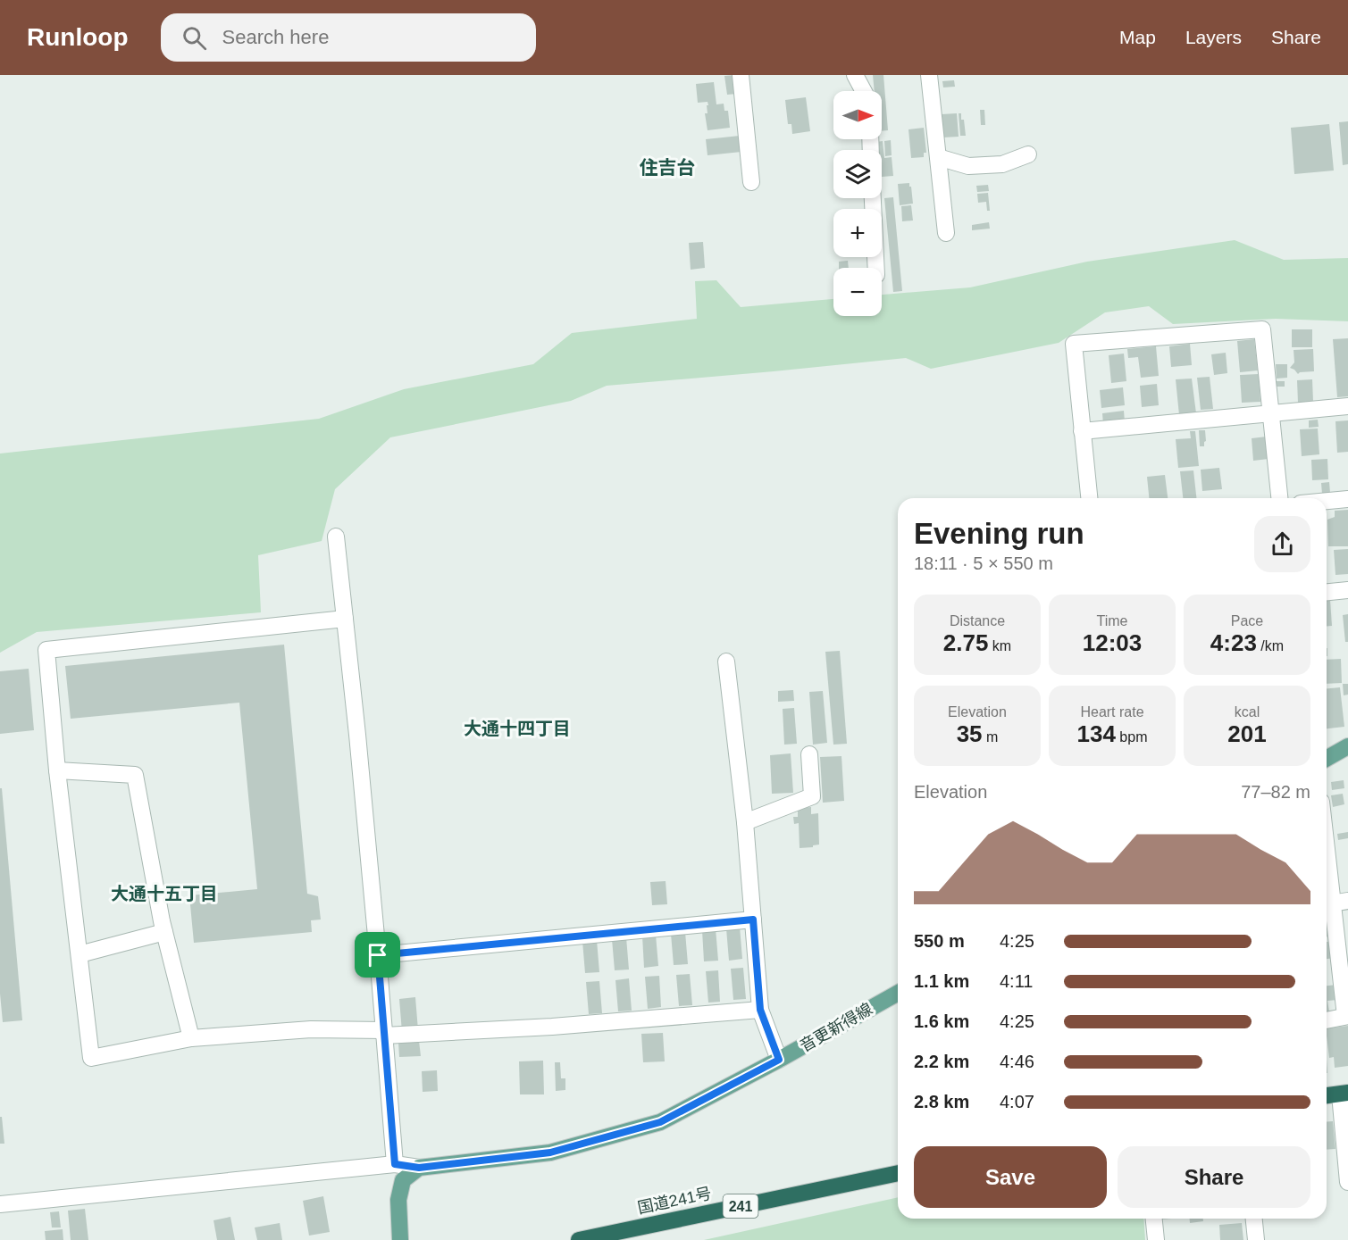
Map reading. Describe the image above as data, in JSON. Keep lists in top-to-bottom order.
{
  "streets": {
    "highway": ["国道241号", "241"],
    "main road": ["音更新得線"]
  },
  "districts": ["住吉台", "大通十四丁目", "大通十五丁目"],
  "north": "right",
  "page": {
    "header": "Runloop",
    "search": "Search here",
    "nav": ["Map", "Layers", "Share"],
    "map_buttons": ["+", "−"],
    "heading": ["Evening run", "18:11 · 5 × 550 m"],
    "stats": [
      ["Distance", "2.75 km"],
      ["Time", "12:03"],
      ["Pace", "4:23 /km"],
      ["Elevation", "35 m"],
      ["Heart rate", "134 bpm"],
      ["kcal", "201"]
    ],
    "chart": ["Elevation", "77–82 m"],
    "list": [
      {
        "name": "550 m",
        "note": "4:25"
      },
      {
        "name": "1.1 km",
        "note": "4:11"
      },
      {
        "name": "1.6 km",
        "note": "4:25"
      },
      {
        "name": "2.2 km",
        "note": "4:46"
      },
      {
        "name": "2.8 km",
        "note": "4:07"
      }
    ],
    "buttons": ["Save", "Share"]
  }
}
